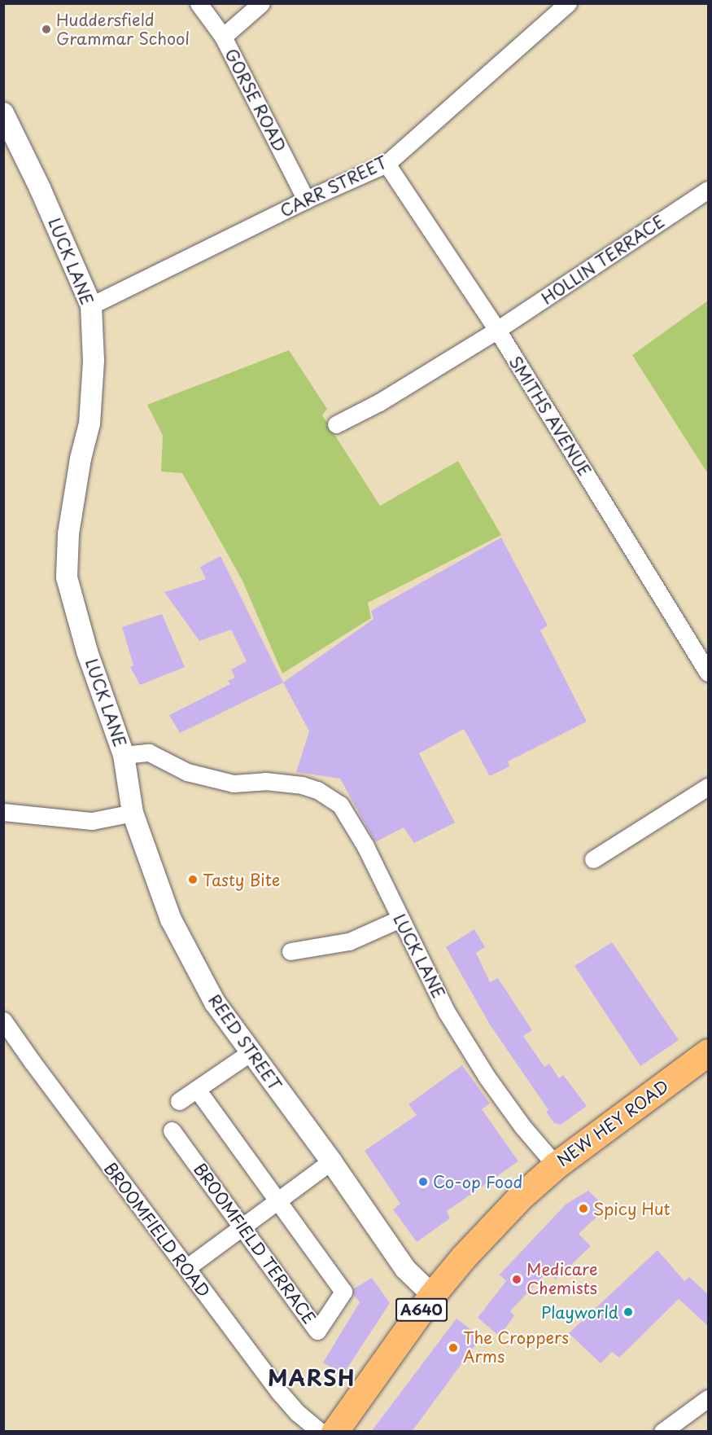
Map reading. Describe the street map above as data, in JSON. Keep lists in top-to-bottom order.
{
  "streets": {
    "highway": ["NEW HEY ROAD", "A640"],
    "street": [
      "GORSE ROAD",
      "CARR STREET",
      "HOLLIN TERRACE",
      "LUCK LANE",
      "SMITHS AVENUE",
      "REED STREET",
      "BROOMFIELD ROAD",
      "BROOMFIELD TERRACE"
    ]
  },
  "crossings": [
    ["GORSE ROAD", "CARR STREET"],
    ["CARR STREET", "LUCK LANE"],
    ["CARR STREET", "SMITHS AVENUE"],
    ["HOLLIN TERRACE", "SMITHS AVENUE"],
    ["LUCK LANE", "REED STREET"],
    ["LUCK LANE", "NEW HEY ROAD"],
    ["REED STREET", "NEW HEY ROAD"],
    ["REED STREET", "A640"],
    ["NEW HEY ROAD", "A640"]
  ],
  "districts": ["MARSH"],
  "places": [
    "Huddersfield Grammar School",
    "Tasty Bite",
    "Co-op Food",
    "Spicy Hut",
    "Medicare Chemists",
    "Playworld",
    "The Croppers Arms"
  ]
}
